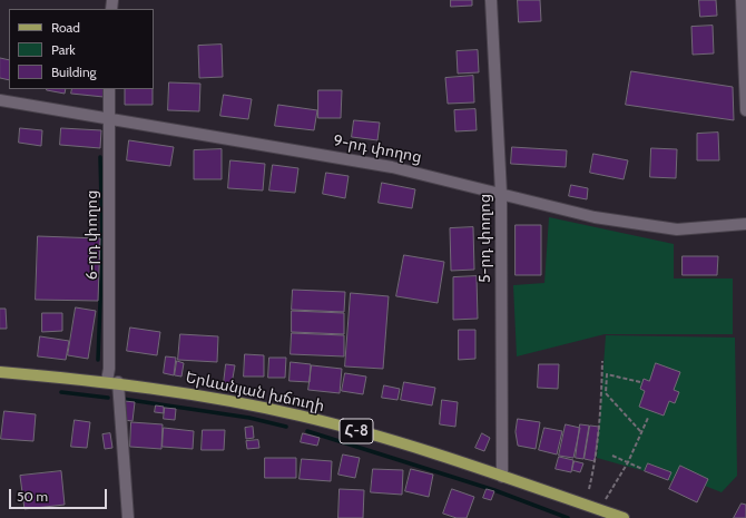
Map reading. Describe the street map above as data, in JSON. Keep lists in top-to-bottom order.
{
  "streets": {
    "main road": ["Երևանյան խճուղի", "Հ-8"],
    "street": ["9-րդ փողոց", "6-րդ փողոց", "5-րդ փողոց"]
  },
  "crossings": [
    ["9-րդ փողոց", "6-րդ փողոց"],
    ["9-րդ փողոց", "5-րդ փողոց"],
    ["6-րդ փողոց", "Երևանյան խճուղի"],
    ["5-րդ փողոց", "Երևանյան խճուղի"]
  ],
  "legend": ["Road", "Park", "Building"],
  "scale_bar": "50 m"
}
